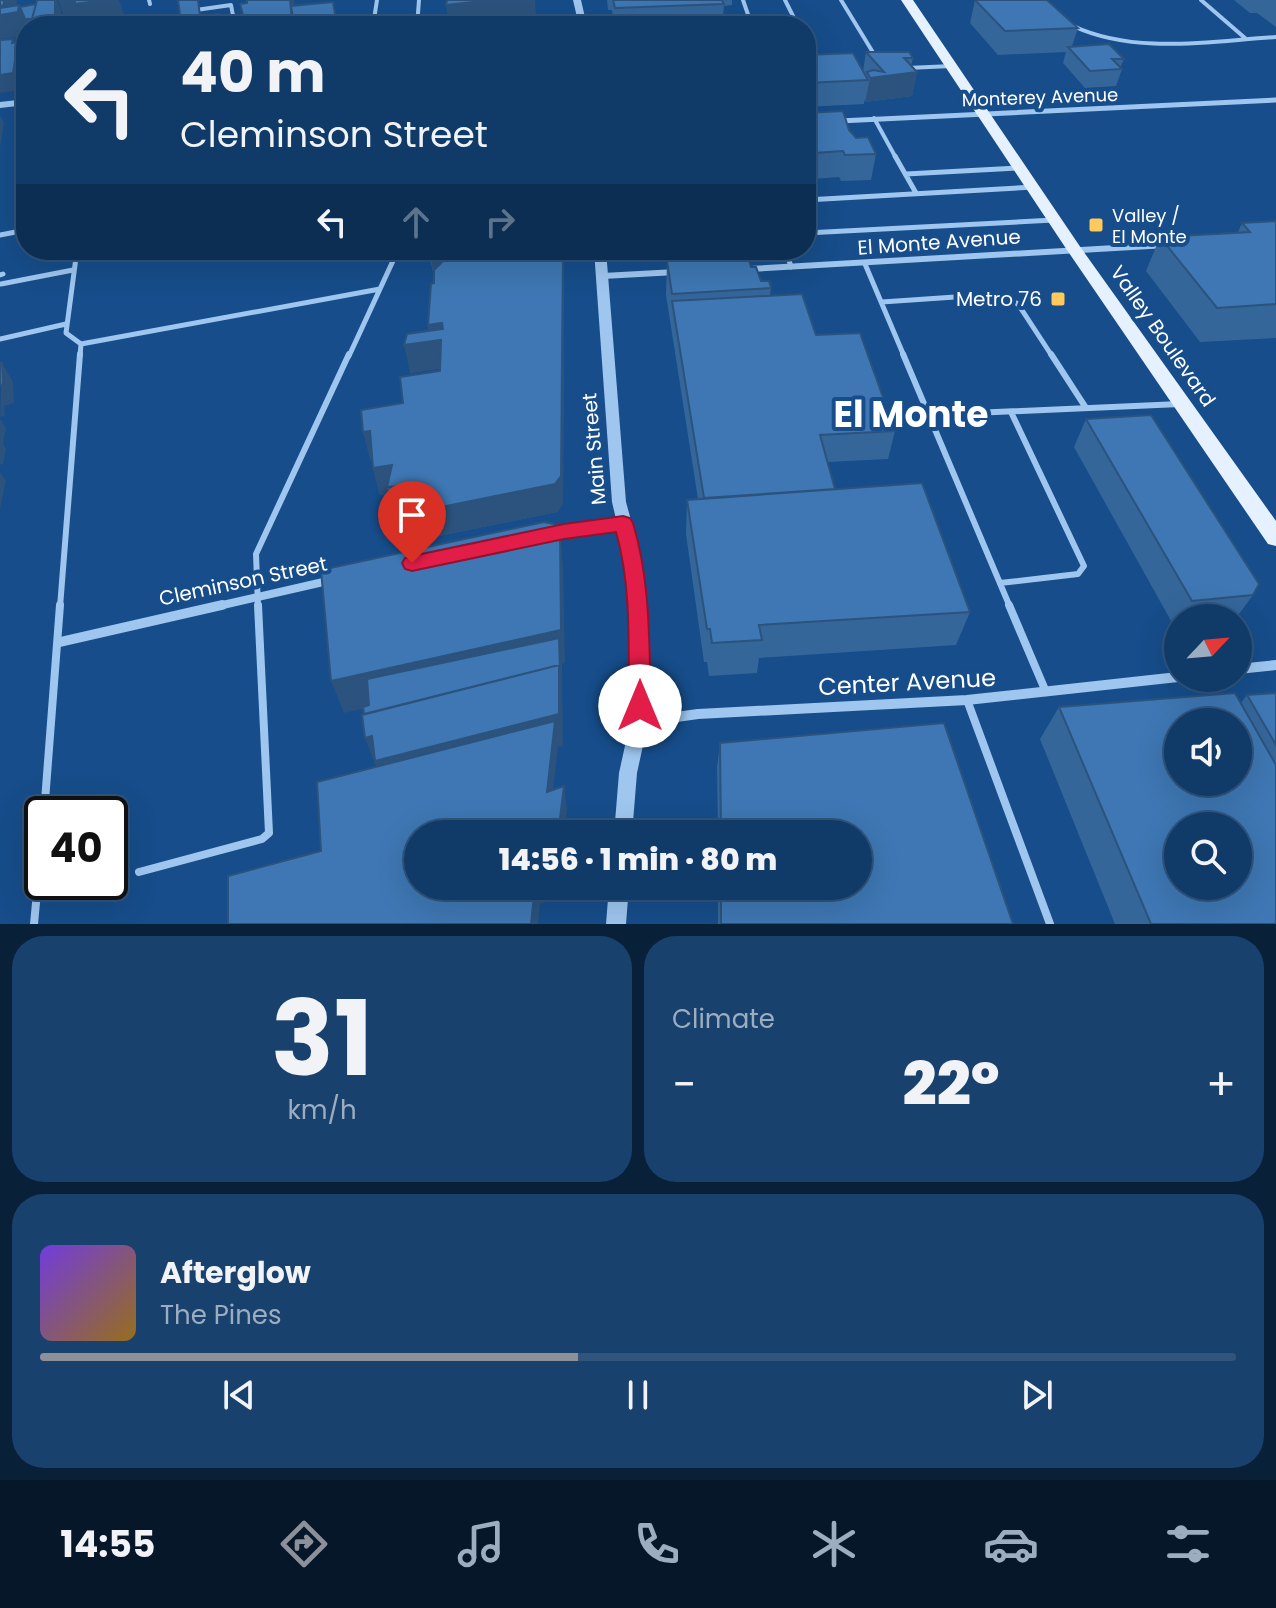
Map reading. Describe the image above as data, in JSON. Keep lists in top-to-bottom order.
{
  "streets": {
    "main road": ["Valley Boulevard"],
    "street": [
      "Monterey Avenue",
      "El Monte Avenue",
      "Main Street",
      "Cleminson Street",
      "Center Avenue"
    ]
  },
  "crossings": [
    ["Monterey Avenue", "Valley Boulevard"],
    ["El Monte Avenue", "Valley Boulevard"],
    ["Main Street", "Center Avenue"]
  ],
  "districts": ["El Monte"],
  "places": {
    "transit": ["Valley / El Monte", "Metro 76"]
  },
  "north": "top right",
  "page": {
    "turn": ["40 m", "Cleminson Street"],
    "limit": "40",
    "trip": "14:56 · 1 min · 80 m",
    "tile": [
      ["31", "km/h"],
      "Climate"
    ],
    "heat": ["−", "22°", "+"],
    "song": ["Afterglow", "The Pines"],
    "tabs": "14:55"
  }
}
